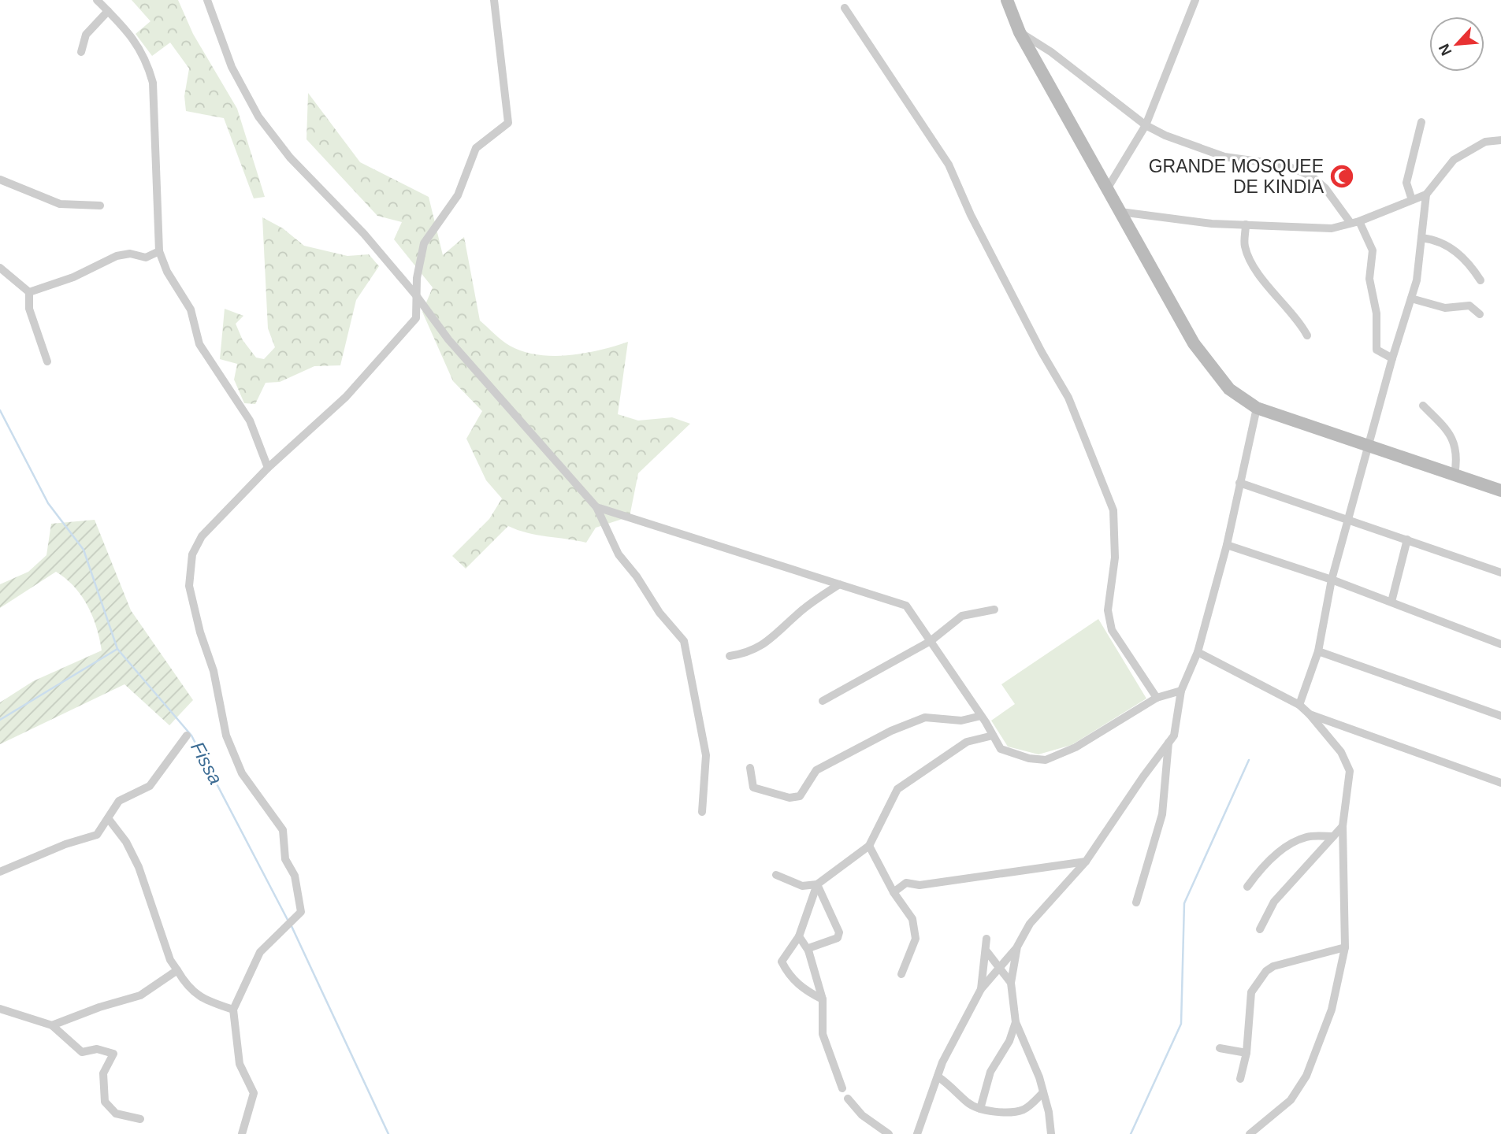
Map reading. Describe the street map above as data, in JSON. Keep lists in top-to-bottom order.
{
  "water": ["Fissa"],
  "places": {
    "mosque": ["GRANDE MOSQUEE DE KINDIA"]
  },
  "north": "bottom left"
}
